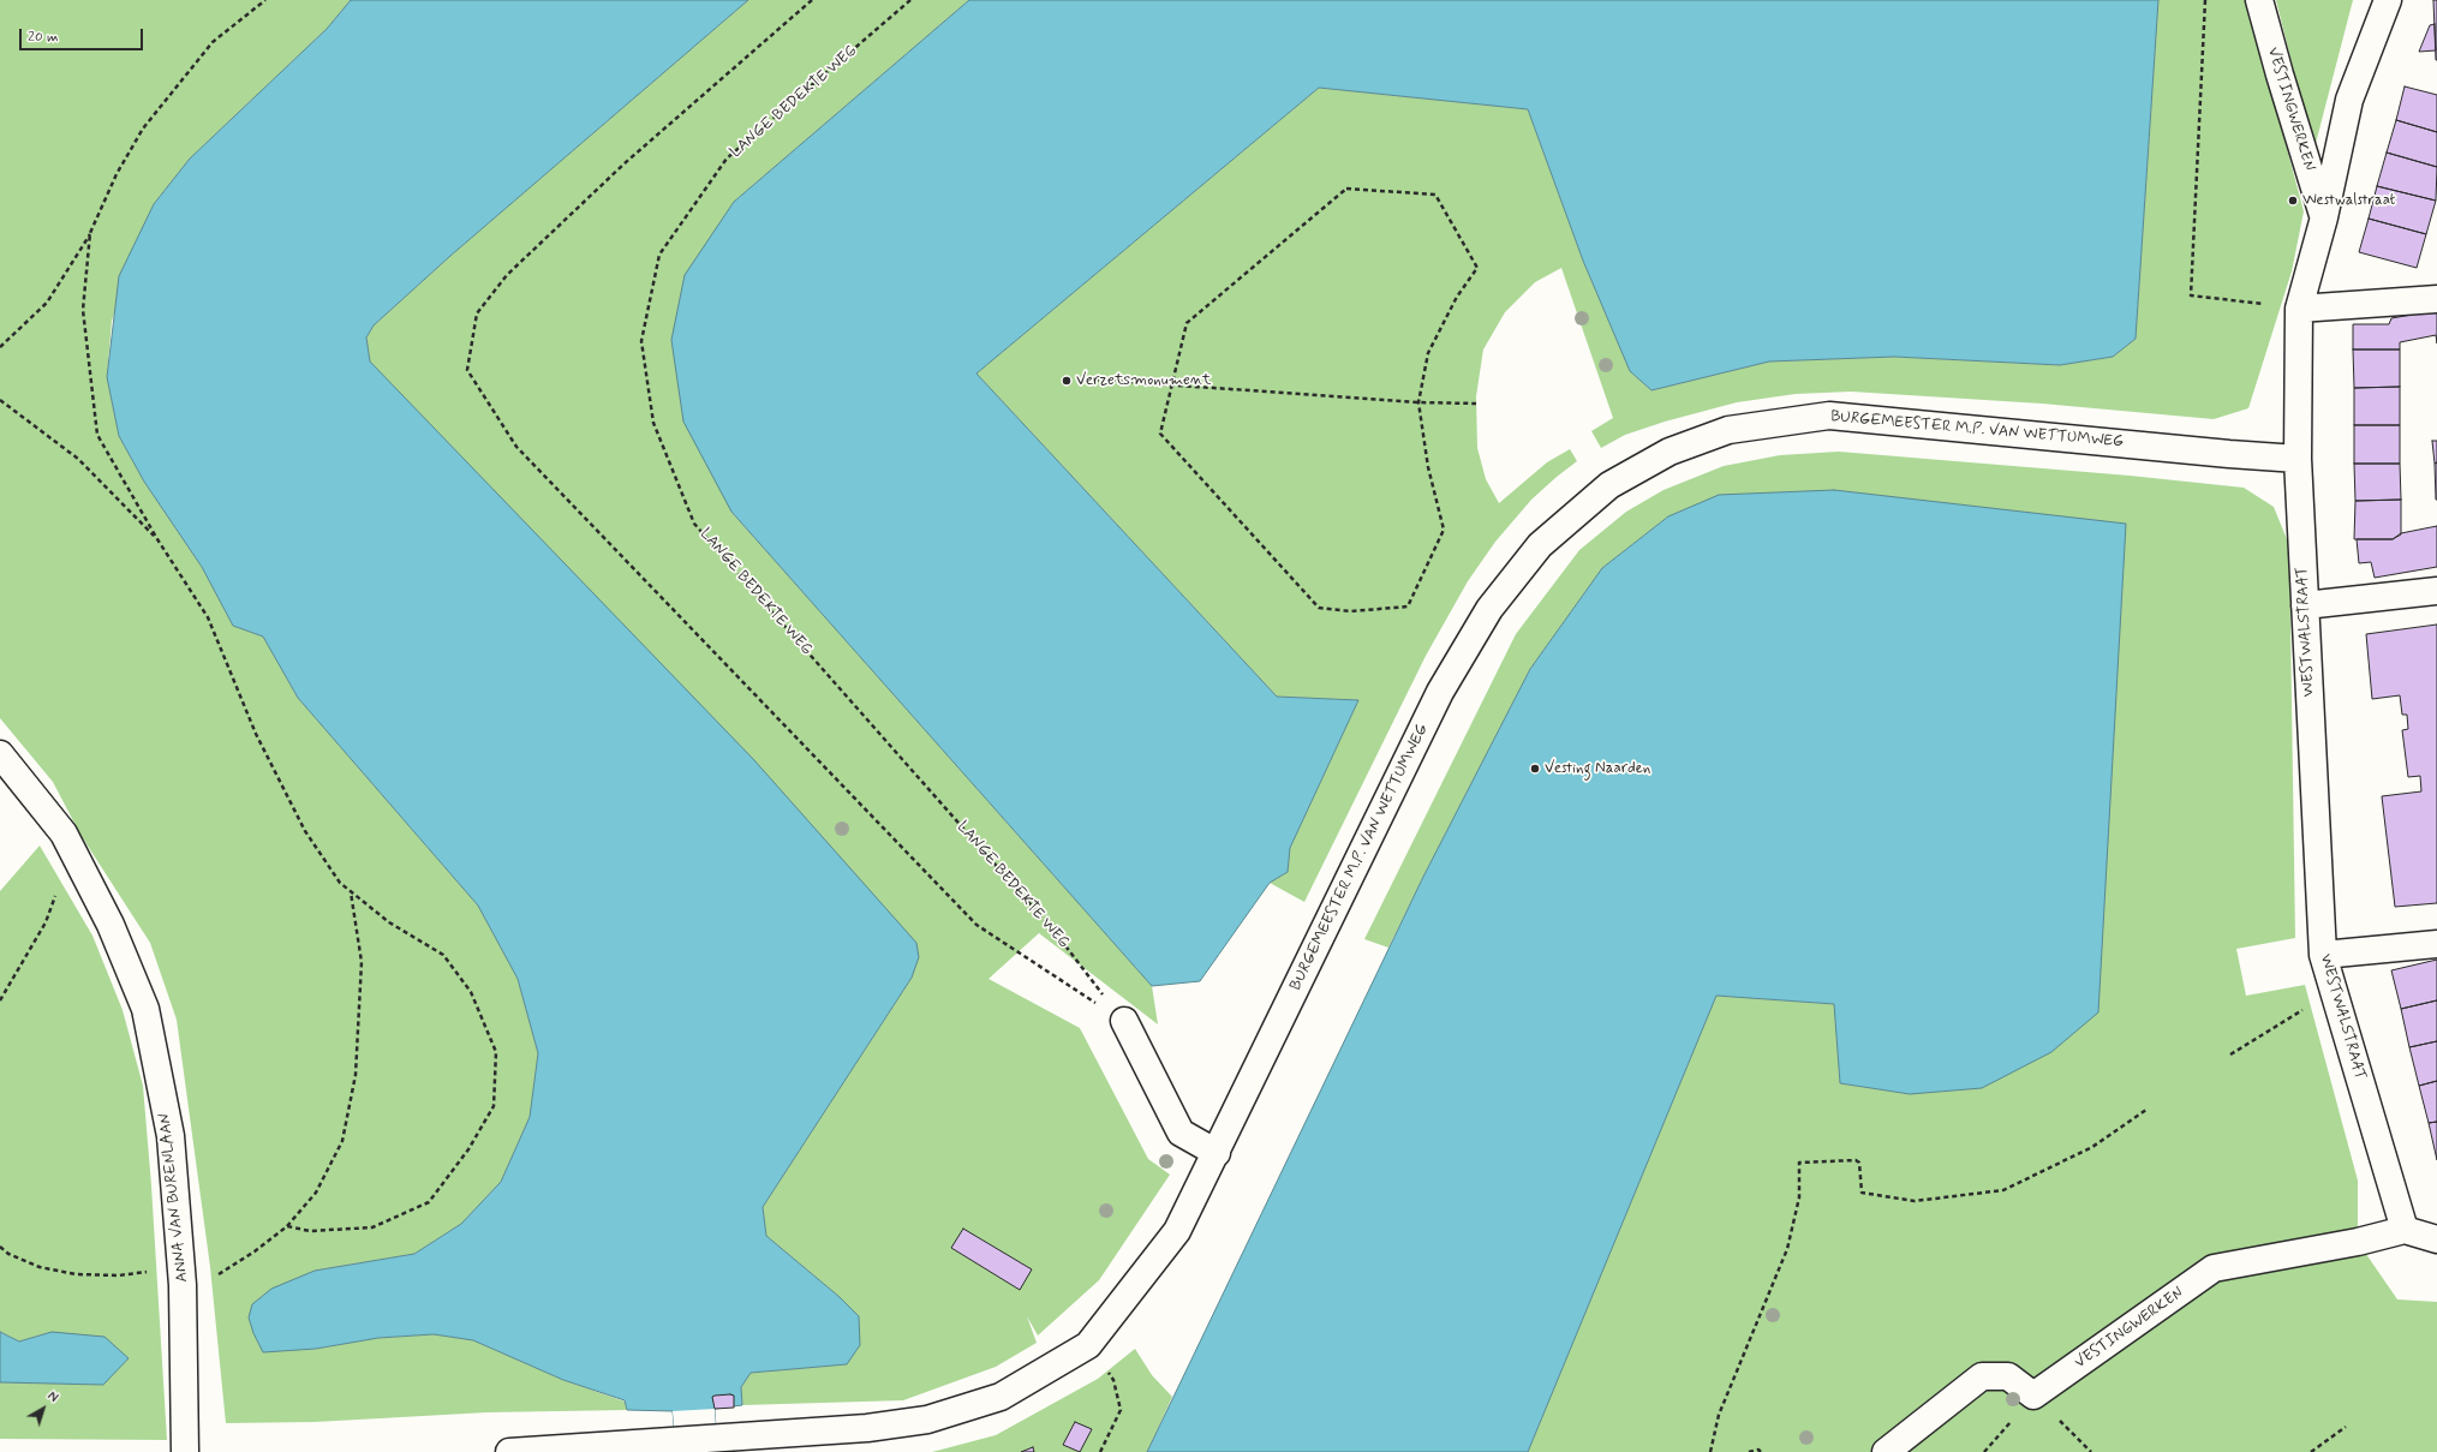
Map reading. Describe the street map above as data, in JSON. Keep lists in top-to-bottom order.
{
  "streets": {
    "street": [
      "VESTINGWERKEN",
      "BURGEMEESTER M.P. VAN WETTUMWEG",
      "WESTWALSTRAAT",
      "ANNA VAN BURENLAAN"
    ],
    "path": ["LANGE BEDEKTE WEG"]
  },
  "crossings": [
    ["VESTINGWERKEN", "WESTWALSTRAAT"],
    ["BURGEMEESTER M.P. VAN WETTUMWEG", "WESTWALSTRAAT"]
  ],
  "places": ["Westwalstraat", "Verzetsmonument", "Vesting Naarden"],
  "scale_bar": "20 m",
  "north": "top right"
}
